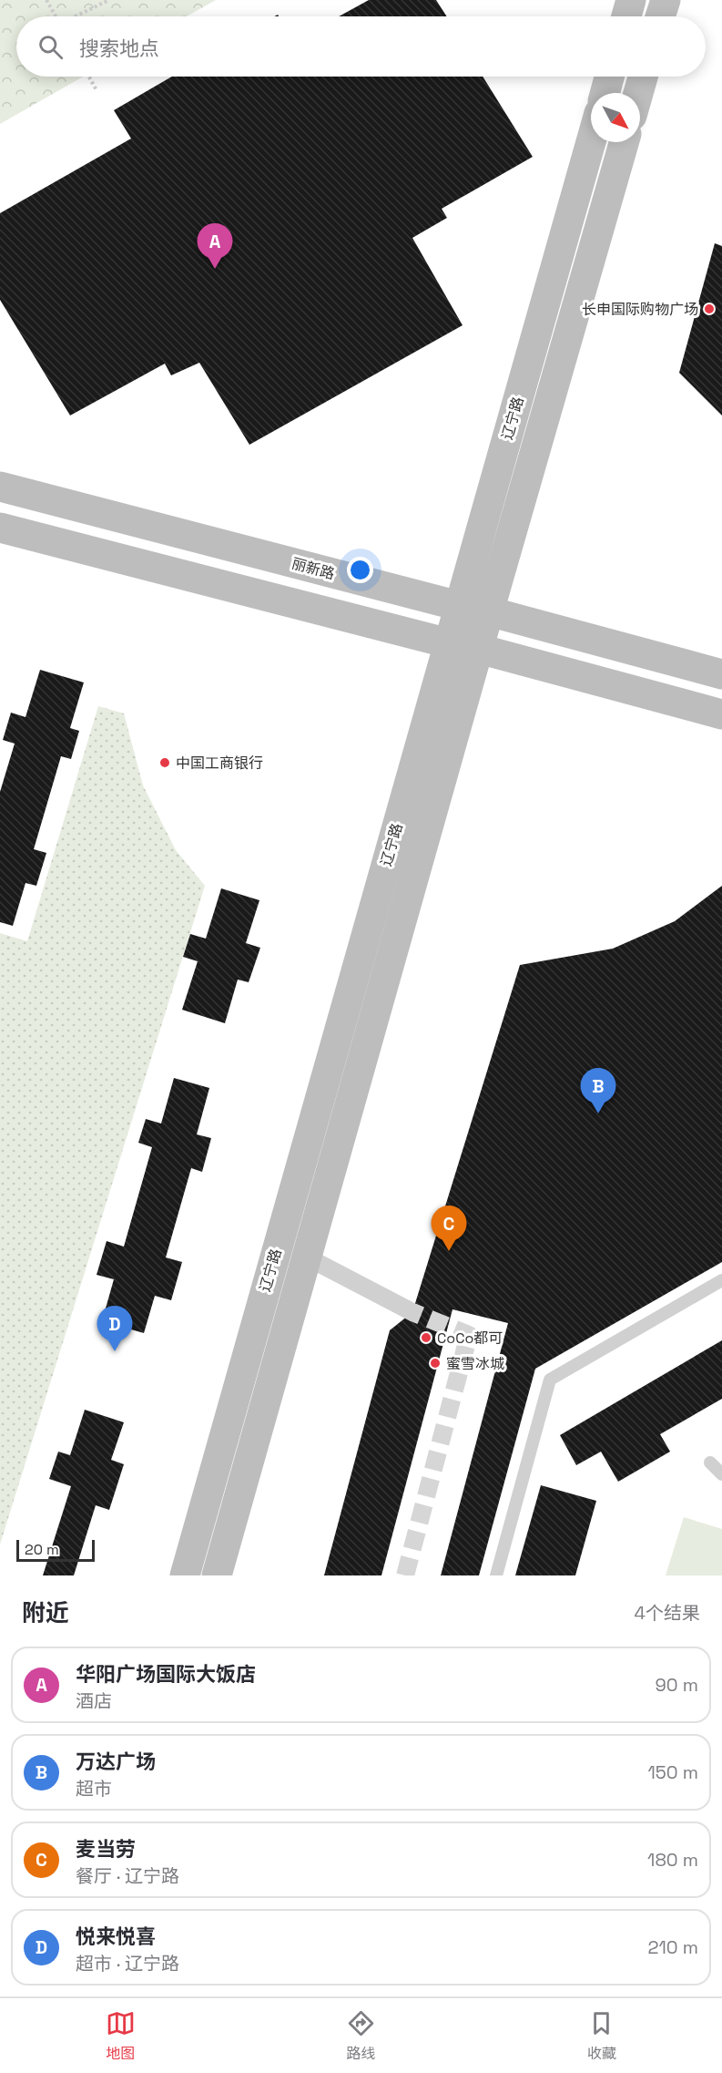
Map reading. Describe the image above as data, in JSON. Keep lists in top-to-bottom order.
{
  "streets": {
    "main road": ["辽宁路", "丽新路"]
  },
  "crossings": [
    ["辽宁路", "丽新路"]
  ],
  "places": [
    "长申国际购物广场",
    "中国工商银行",
    "CoCo都可",
    "蜜雪冰城"
  ],
  "scale_bar": "20 m",
  "north": "bottom right",
  "page": {
    "search": "搜索地点",
    "pins": [
      "A",
      "B",
      "C",
      "D"
    ],
    "scale": "20 m",
    "heading": ["附近", "4个结果"],
    "list": [
      {
        "mark": "A",
        "name": "华阳广场国际大饭店",
        "note": "酒店",
        "value": "90 m"
      },
      {
        "mark": "B",
        "name": "万达广场",
        "note": "超市",
        "value": "150 m"
      },
      {
        "mark": "C",
        "name": "麦当劳",
        "note": "餐厅 · 辽宁路",
        "value": "180 m"
      },
      {
        "mark": "D",
        "name": "悦来悦喜",
        "note": "超市 · 辽宁路",
        "value": "210 m"
      }
    ],
    "nav": ["地图", "路线", "收藏"]
  }
}
